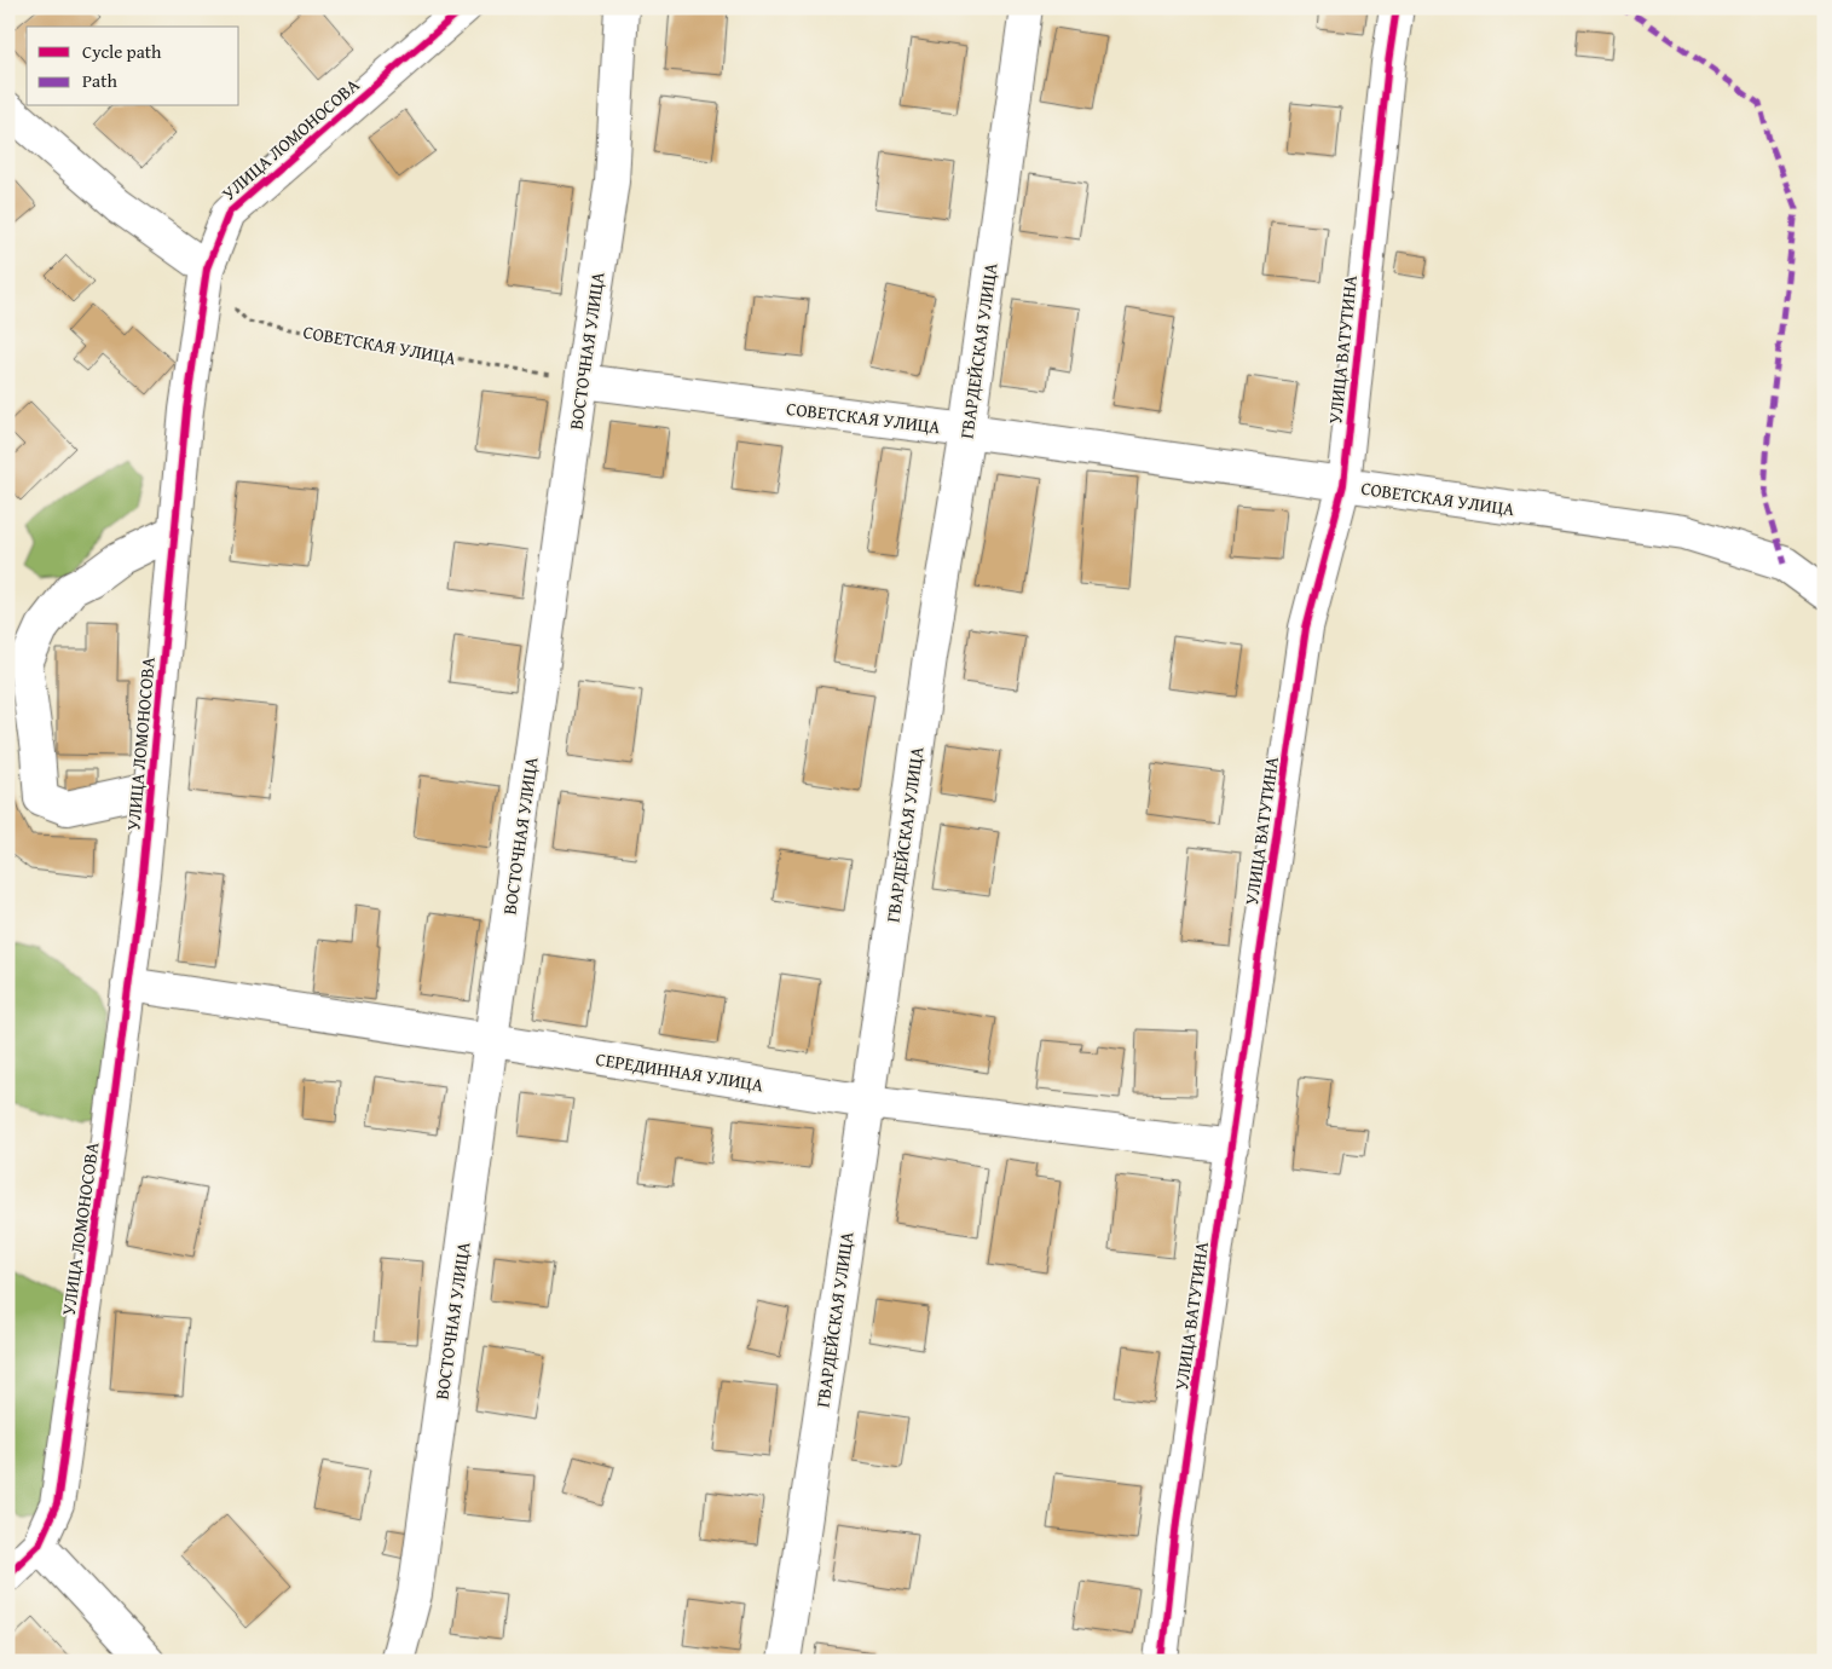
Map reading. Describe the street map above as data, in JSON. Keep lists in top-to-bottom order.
{
  "streets": {
    "street": [
      "УЛИЦА ЛОМОНОСОВА",
      "СОВЕТСКАЯ УЛИЦА",
      "УЛИЦА ВАТУТИНА",
      "ВОСТОЧНАЯ УЛИЦА",
      "ГВАРДЕЙСКАЯ УЛИЦА",
      "СЕРЕДИННАЯ УЛИЦА"
    ]
  },
  "crossings": [
    ["УЛИЦА ЛОМОНОСОВА", "СОВЕТСКАЯ УЛИЦА"],
    ["УЛИЦА ЛОМОНОСОВА", "СЕРЕДИННАЯ УЛИЦА"],
    ["СОВЕТСКАЯ УЛИЦА", "УЛИЦА ВАТУТИНА"],
    ["СОВЕТСКАЯ УЛИЦА", "ВОСТОЧНАЯ УЛИЦА"],
    ["СОВЕТСКАЯ УЛИЦА", "ГВАРДЕЙСКАЯ УЛИЦА"],
    ["УЛИЦА ВАТУТИНА", "СЕРЕДИННАЯ УЛИЦА"],
    ["ВОСТОЧНАЯ УЛИЦА", "СЕРЕДИННАЯ УЛИЦА"],
    ["ГВАРДЕЙСКАЯ УЛИЦА", "СЕРЕДИННАЯ УЛИЦА"]
  ],
  "legend": ["Cycle path", "Path"]
}
